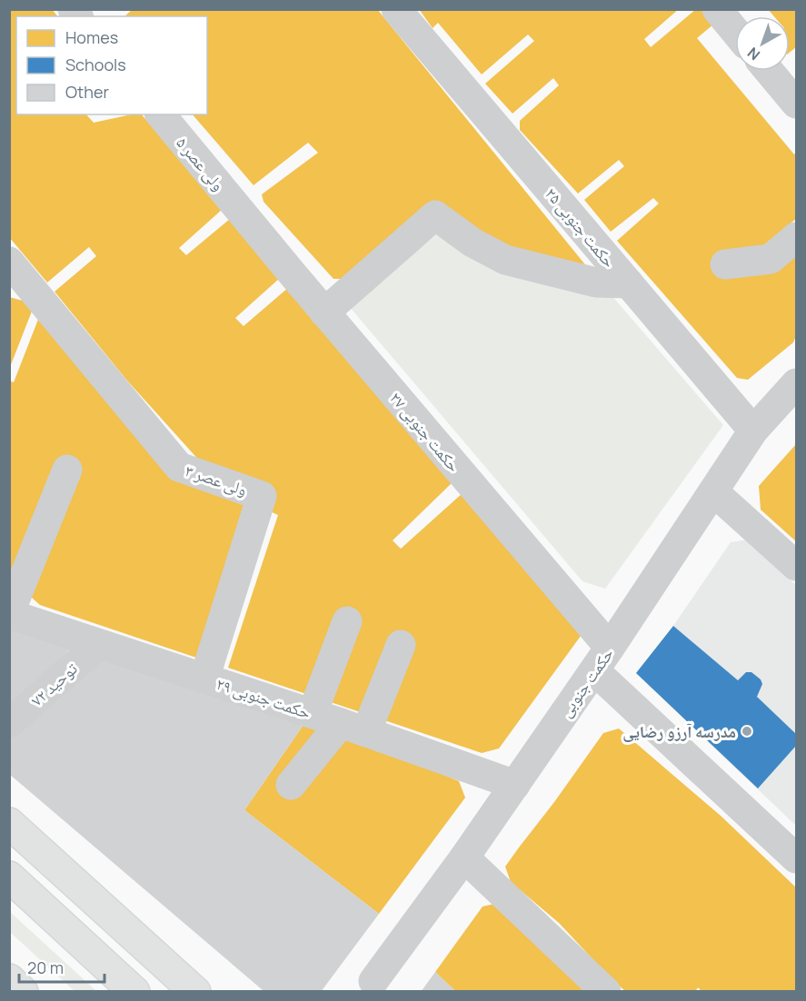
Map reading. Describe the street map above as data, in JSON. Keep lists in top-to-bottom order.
{
  "streets": {
    "street": [
      "ولی عصر ۵",
      "حکمت جنوبی ۲۵",
      "حکمت جنوبی ۲۷",
      "ولی عصر ۳",
      "حکمت جنوبی",
      "توحید ۷۲",
      "حکمت جنوبی ۲۹"
    ]
  },
  "crossings": [
    ["ولی عصر ۵", "حکمت جنوبی ۲۷"],
    ["حکمت جنوبی ۲۵", "حکمت جنوبی"],
    ["حکمت جنوبی ۲۷", "حکمت جنوبی"],
    ["ولی عصر ۳", "حکمت جنوبی ۲۹"],
    ["حکمت جنوبی", "حکمت جنوبی ۲۹"],
    ["توحید ۷۲", "حکمت جنوبی ۲۹"]
  ],
  "places": ["مدرسه آرزو رضایی"],
  "legend": ["Homes", "Schools", "Other"],
  "scale_bar": "20 m",
  "north": "bottom left"
}
